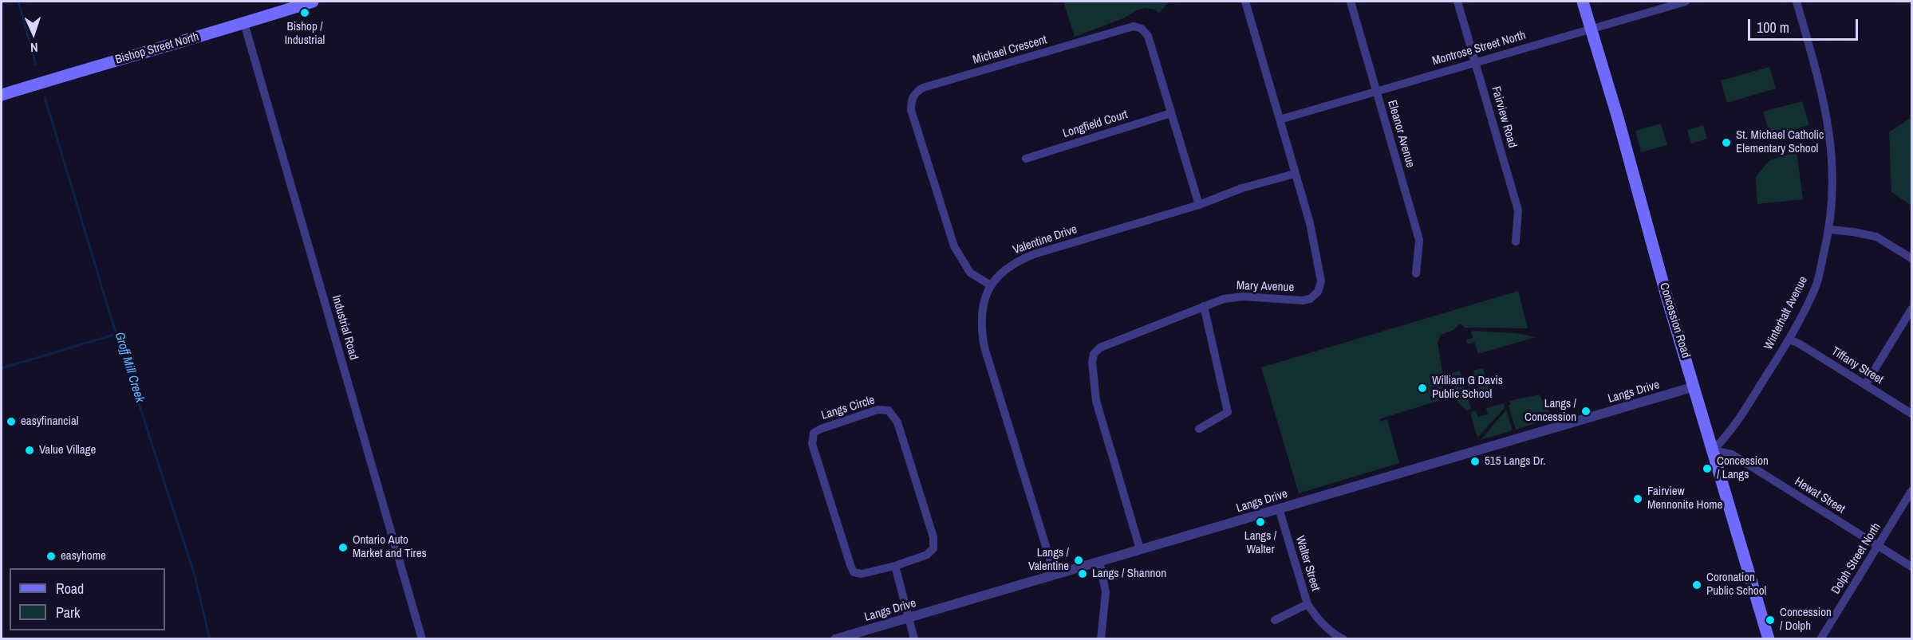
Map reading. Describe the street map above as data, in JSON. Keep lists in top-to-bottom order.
{
  "streets": {
    "main road": ["Bishop Street North", "Concession Road"],
    "street": [
      "Montrose Street North",
      "Michael Crescent",
      "Fairview Road",
      "Longfield Court",
      "Eleanor Avenue",
      "Valentine Drive",
      "Mary Avenue",
      "Winterhalt Avenue",
      "Industrial Road",
      "Tiffany Street",
      "Langs Drive",
      "Langs Circle",
      "Hewat Street",
      "Dolph Street North",
      "Walter Street"
    ]
  },
  "crossings": [
    ["Bishop Street North", "Industrial Road"],
    ["Montrose Street North", "Fairview Road"],
    ["Montrose Street North", "Eleanor Avenue"],
    ["Montrose Street North", "Mary Avenue"],
    ["Montrose Street North", "Concession Road"],
    ["Michael Crescent", "Longfield Court"],
    ["Michael Crescent", "Valentine Drive"],
    ["Valentine Drive", "Mary Avenue"],
    ["Valentine Drive", "Langs Drive"],
    ["Mary Avenue", "Langs Drive"],
    ["Winterhalt Avenue", "Concession Road"],
    ["Winterhalt Avenue", "Tiffany Street"],
    ["Winterhalt Avenue", "Hewat Street"],
    ["Concession Road", "Langs Drive"],
    ["Concession Road", "Hewat Street"],
    ["Langs Drive", "Walter Street"],
    ["Hewat Street", "Dolph Street North"]
  ],
  "water": ["Groff Mill Creek"],
  "places": [
    "Bishop / Industrial",
    "St. Michael Catholic Elementary School",
    "William G Davis Public School",
    "Langs / Concession",
    "easyfinancial",
    "Value Village",
    "515 Langs Dr.",
    "Concession / Langs",
    "Fairview Mennonite Home",
    "Langs / Walter",
    "Ontario Auto Market and Tires",
    "easyhome",
    "Langs / Valentine",
    "Langs / Shannon",
    "Coronation Public School",
    "Concession / Dolph"
  ],
  "legend": ["Road", "Park"],
  "scale_bar": "100 m",
  "north": "bottom"
}
